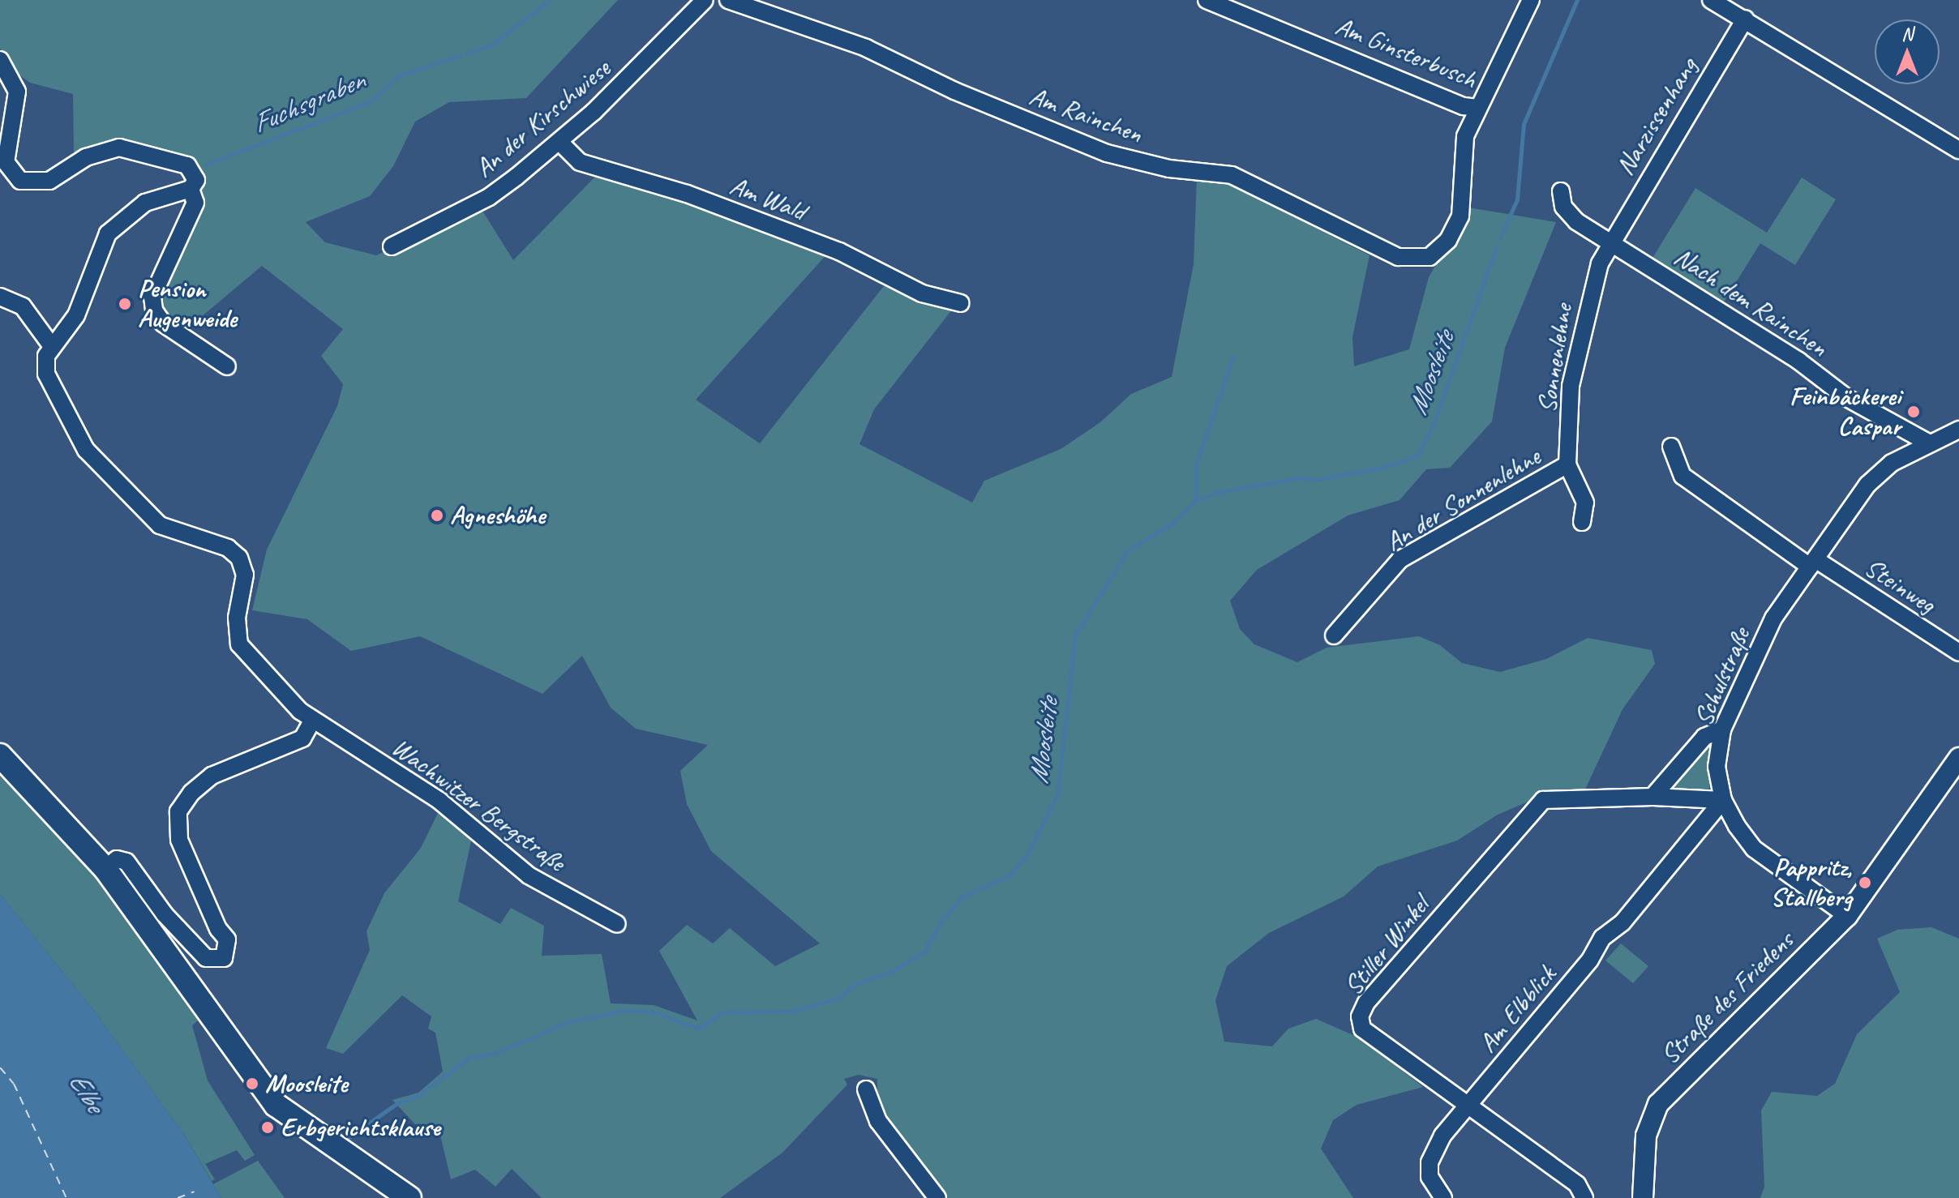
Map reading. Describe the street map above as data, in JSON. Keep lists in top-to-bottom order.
{
  "streets": {
    "street": [
      "Am Ginsterbusch",
      "Am Rainchen",
      "Narzissenhang",
      "An der Kirschwiese",
      "Am Wald",
      "Nach dem Rainchen",
      "Sonnenlehne",
      "An der Sonnenlehne",
      "Steinweg",
      "Schulstraße",
      "Wachwitzer Bergstraße",
      "Stiller Winkel",
      "Straße des Friedens",
      "Am Elbblick"
    ]
  },
  "crossings": [
    ["Am Ginsterbusch", "Am Rainchen"],
    ["Narzissenhang", "Nach dem Rainchen"],
    ["Narzissenhang", "Sonnenlehne"],
    ["An der Kirschwiese", "Am Wald"],
    ["Nach dem Rainchen", "Sonnenlehne"],
    ["Nach dem Rainchen", "Schulstraße"],
    ["Sonnenlehne", "An der Sonnenlehne"],
    ["Steinweg", "Schulstraße"],
    ["Schulstraße", "Straße des Friedens"],
    ["Schulstraße", "Am Elbblick"],
    ["Stiller Winkel", "Am Elbblick"]
  ],
  "water": ["Fuchsgraben", "Moosleite", "Elbe"],
  "places": [
    "Pension Augenweide",
    "Feinbäckerei Caspar",
    "Agneshöhe",
    "Pappritz, Stallberg",
    "Moosleite",
    "Erbgerichtsklause"
  ],
  "north": "top"
}
